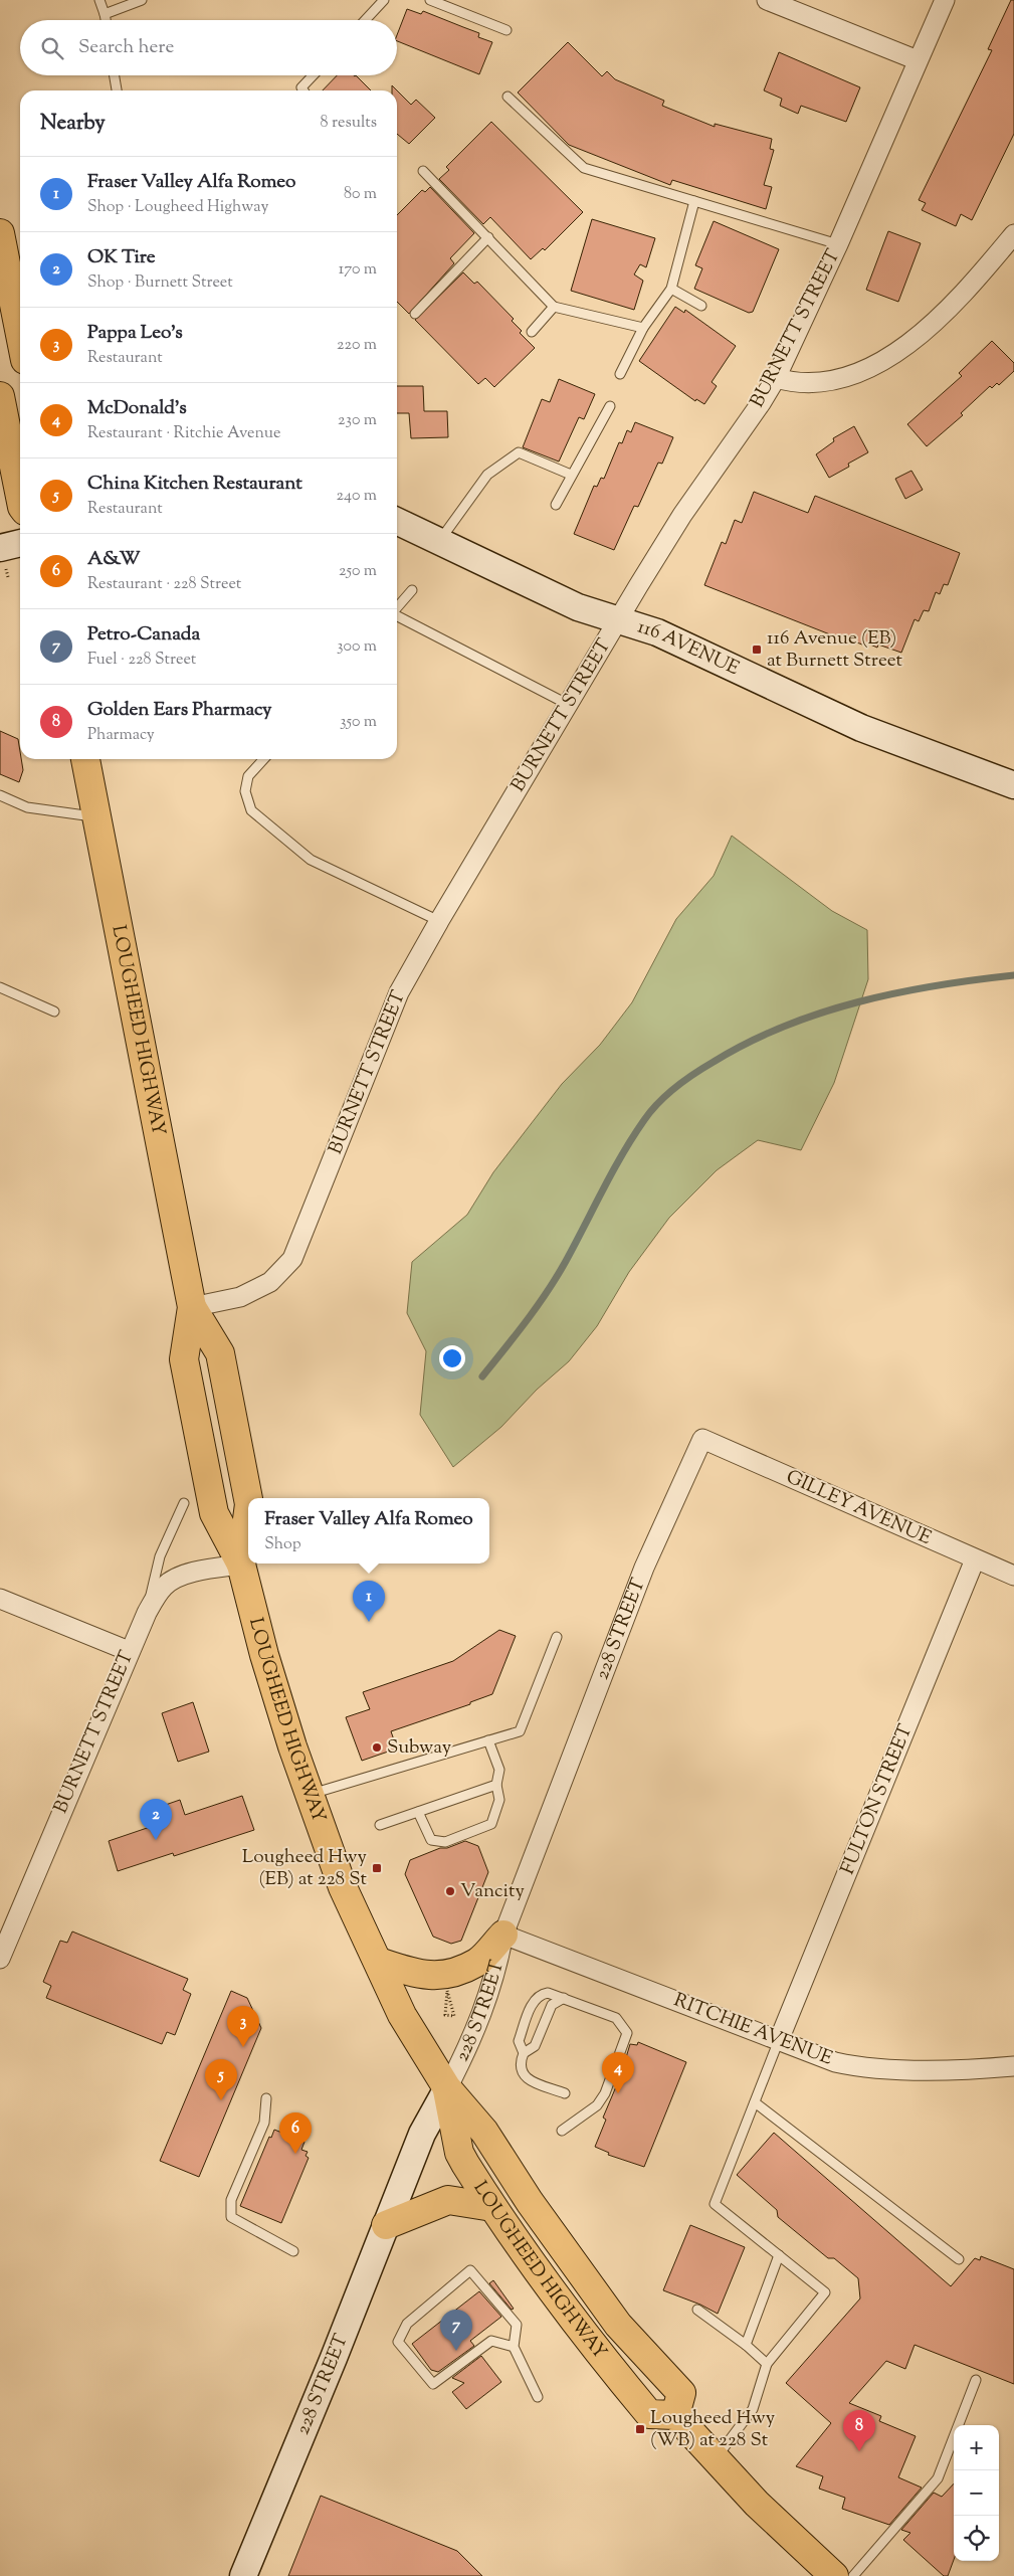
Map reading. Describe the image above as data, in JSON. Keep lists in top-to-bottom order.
{
  "streets": {
    "main road": ["LOUGHEED HIGHWAY"],
    "street": [
      "BURNETT STREET",
      "116 AVENUE",
      "GILLEY AVENUE",
      "228 STREET",
      "FULTON STREET",
      "RITCHIE AVENUE"
    ]
  },
  "crossings": [
    ["BURNETT STREET", "116 AVENUE"],
    ["BURNETT STREET", "LOUGHEED HIGHWAY"],
    ["LOUGHEED HIGHWAY", "228 STREET"],
    ["GILLEY AVENUE", "228 STREET"],
    ["GILLEY AVENUE", "FULTON STREET"],
    ["228 STREET", "RITCHIE AVENUE"],
    ["FULTON STREET", "RITCHIE AVENUE"]
  ],
  "places": {
    "transit": ["116 Avenue (EB) at Burnett Street", "Lougheed Hwy (EB) at 228 St", "Lougheed Hwy (WB) at 228 St"],
    "other": ["Subway", "Vancity"]
  },
  "page": {
    "search": "Search here",
    "heading": ["Nearby", "8 results"],
    "list": [
      {
        "mark": "1",
        "name": "Fraser Valley Alfa Romeo",
        "note": "Shop · Lougheed Highway",
        "value": "80 m"
      },
      {
        "mark": "2",
        "name": "OK Tire",
        "note": "Shop · Burnett Street",
        "value": "170 m"
      },
      {
        "mark": "3",
        "name": "Pappa Leo's",
        "note": "Restaurant",
        "value": "220 m"
      },
      {
        "mark": "4",
        "name": "McDonald's",
        "note": "Restaurant · Ritchie Avenue",
        "value": "230 m"
      },
      {
        "mark": "5",
        "name": "China Kitchen Restaurant",
        "note": "Restaurant",
        "value": "240 m"
      },
      {
        "mark": "6",
        "name": "A&W",
        "note": "Restaurant · 228 Street",
        "value": "250 m"
      },
      {
        "mark": "7",
        "name": "Petro-Canada",
        "note": "Fuel · 228 Street",
        "value": "300 m"
      },
      {
        "mark": "8",
        "name": "Golden Ears Pharmacy",
        "note": "Pharmacy",
        "value": "350 m"
      }
    ],
    "popup": ["Fraser Valley Alfa Romeo", "Shop"],
    "pins": [
      "1",
      "2",
      "3",
      "4",
      "5",
      "6",
      "7",
      "8"
    ],
    "map_buttons": ["+", "−"]
  }
}
